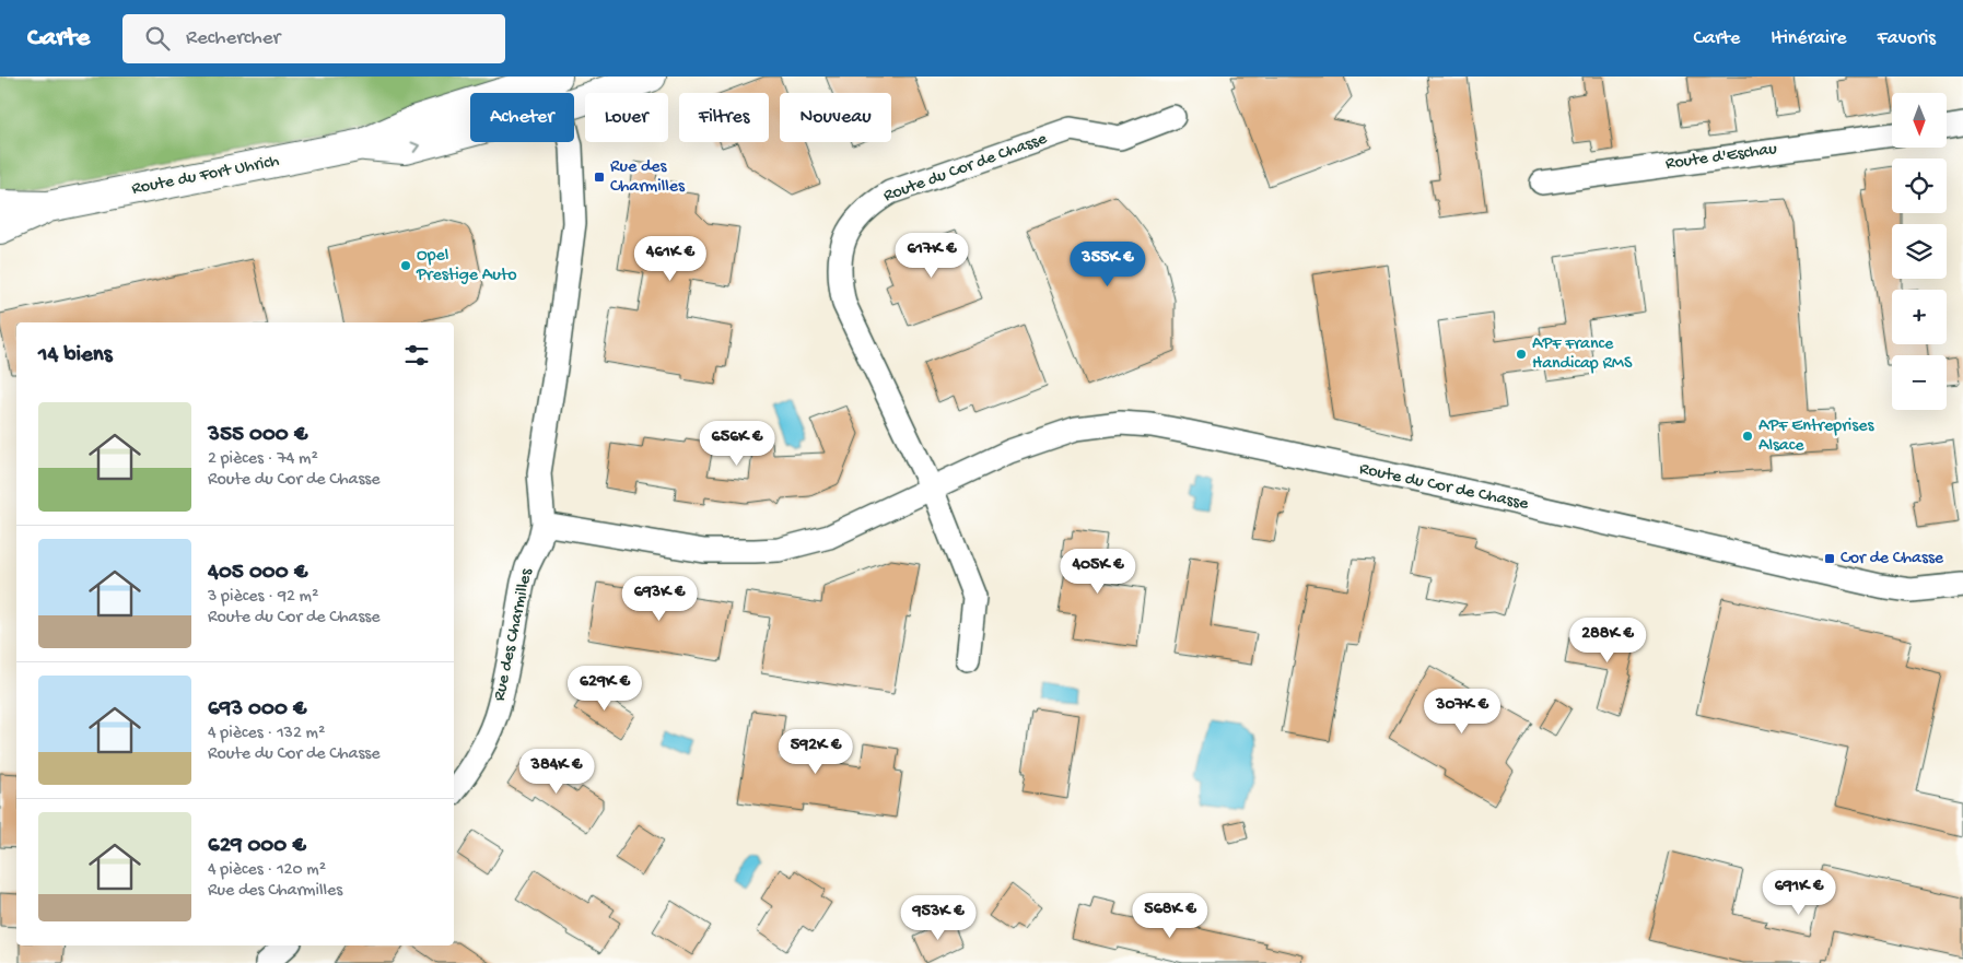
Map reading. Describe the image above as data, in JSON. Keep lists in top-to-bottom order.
{
  "streets": {
    "street": [
      "Route d'Eschau",
      "Route du Cor de Chasse",
      "Route du Fort Uhrich",
      "Rue des Charmilles"
    ]
  },
  "crossings": [
    ["Route du Cor de Chasse", "Rue des Charmilles"],
    ["Route du Fort Uhrich", "Rue des Charmilles"]
  ],
  "places": {
    "transit": ["Rue des Charmilles", "Cor de Chasse"],
    "other": ["Opel Prestige Auto", "APF France Handicap RMS", "APF Entreprises Alsace"]
  },
  "north": "bottom",
  "page": {
    "header": "Carte",
    "search": "Rechercher",
    "nav": ["Carte", "Itinéraire", "Favoris"],
    "map_buttons": ["+", "−"],
    "chip": [
      "Acheter",
      "Louer",
      "Filtres",
      "Nouveau"
    ],
    "price": [
      "617K €",
      "461K €",
      "355K €",
      "656K €",
      "405K €",
      "693K €",
      "288K €",
      "629K €",
      "307K €",
      "592K €",
      "384K €",
      "691K €",
      "568K €",
      "953K €"
    ],
    "heading": "14 biens",
    "list": [
      {
        "name": "355 000 €",
        "note": "2 pièces · 74 m² · Route du Cor de Chasse"
      },
      {
        "name": "405 000 €",
        "note": "3 pièces · 92 m² · Route du Cor de Chasse"
      },
      {
        "name": "693 000 €",
        "note": "4 pièces · 132 m² · Route du Cor de Chasse"
      },
      {
        "name": "629 000 €",
        "note": "4 pièces · 120 m² · Rue des Charmilles"
      }
    ]
  }
}
